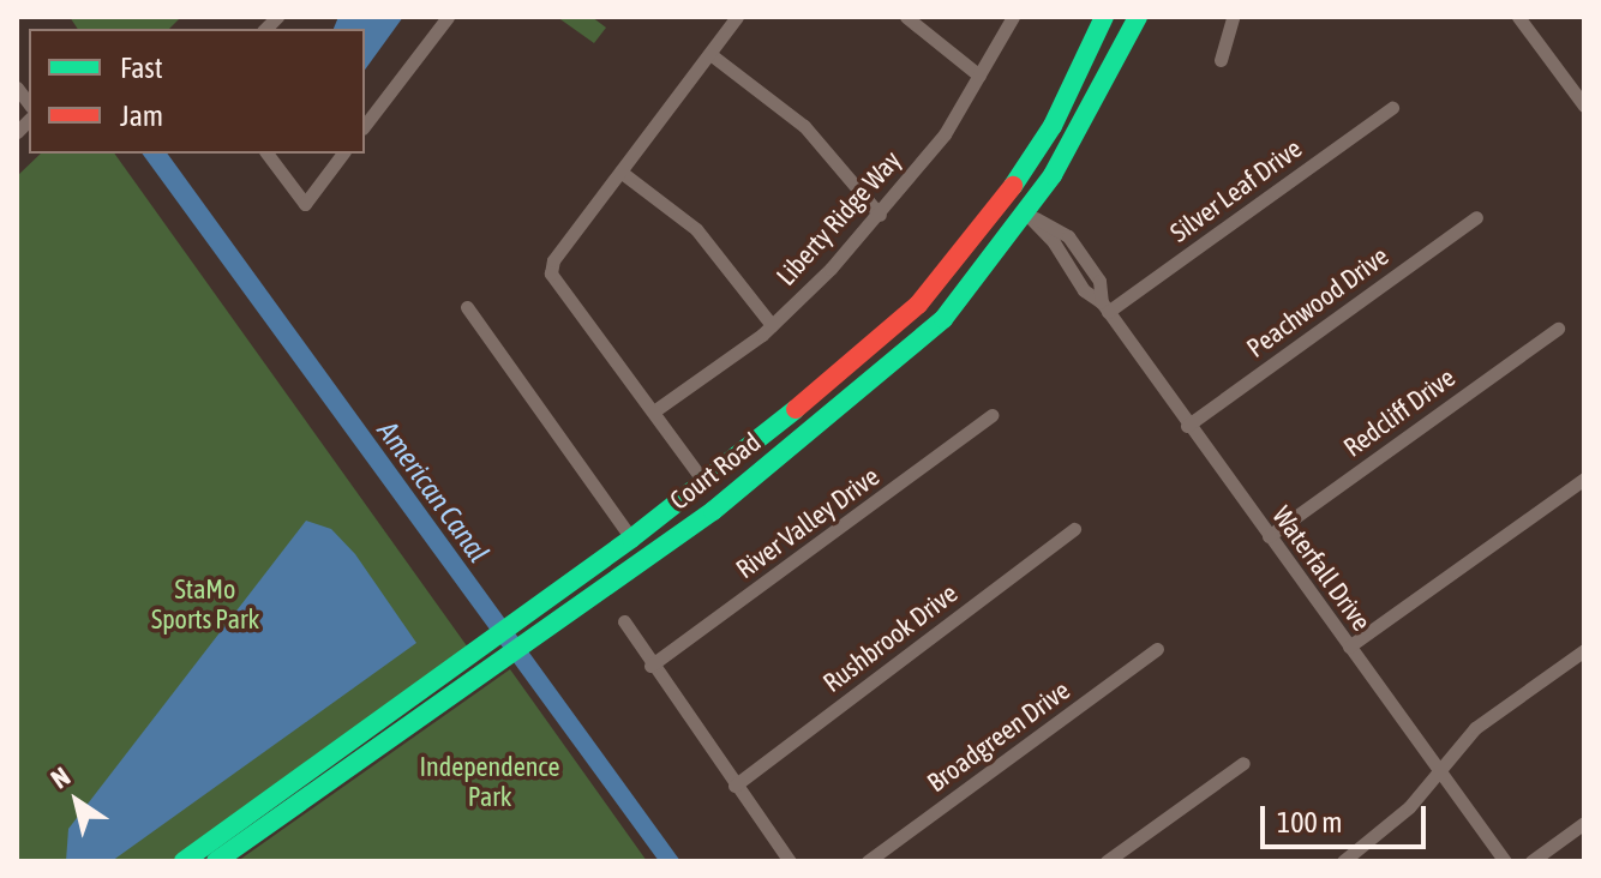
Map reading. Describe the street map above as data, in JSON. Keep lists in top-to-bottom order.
{
  "streets": {
    "main road": ["Court Road"],
    "street": [
      "Silver Leaf Drive",
      "Liberty Ridge Way",
      "Peachwood Drive",
      "Redcliff Drive",
      "River Valley Drive",
      "Waterfall Drive",
      "Rushbrook Drive",
      "Broadgreen Drive"
    ]
  },
  "crossings": [
    ["Silver Leaf Drive", "Waterfall Drive"],
    ["Peachwood Drive", "Waterfall Drive"],
    ["Redcliff Drive", "Waterfall Drive"],
    ["Court Road", "Waterfall Drive"]
  ],
  "water": ["American Canal"],
  "parks": ["StaMo Sports Park", "Independence Park"],
  "legend": ["Fast", "Jam"],
  "scale_bar": "100 m",
  "north": "top left"
}
